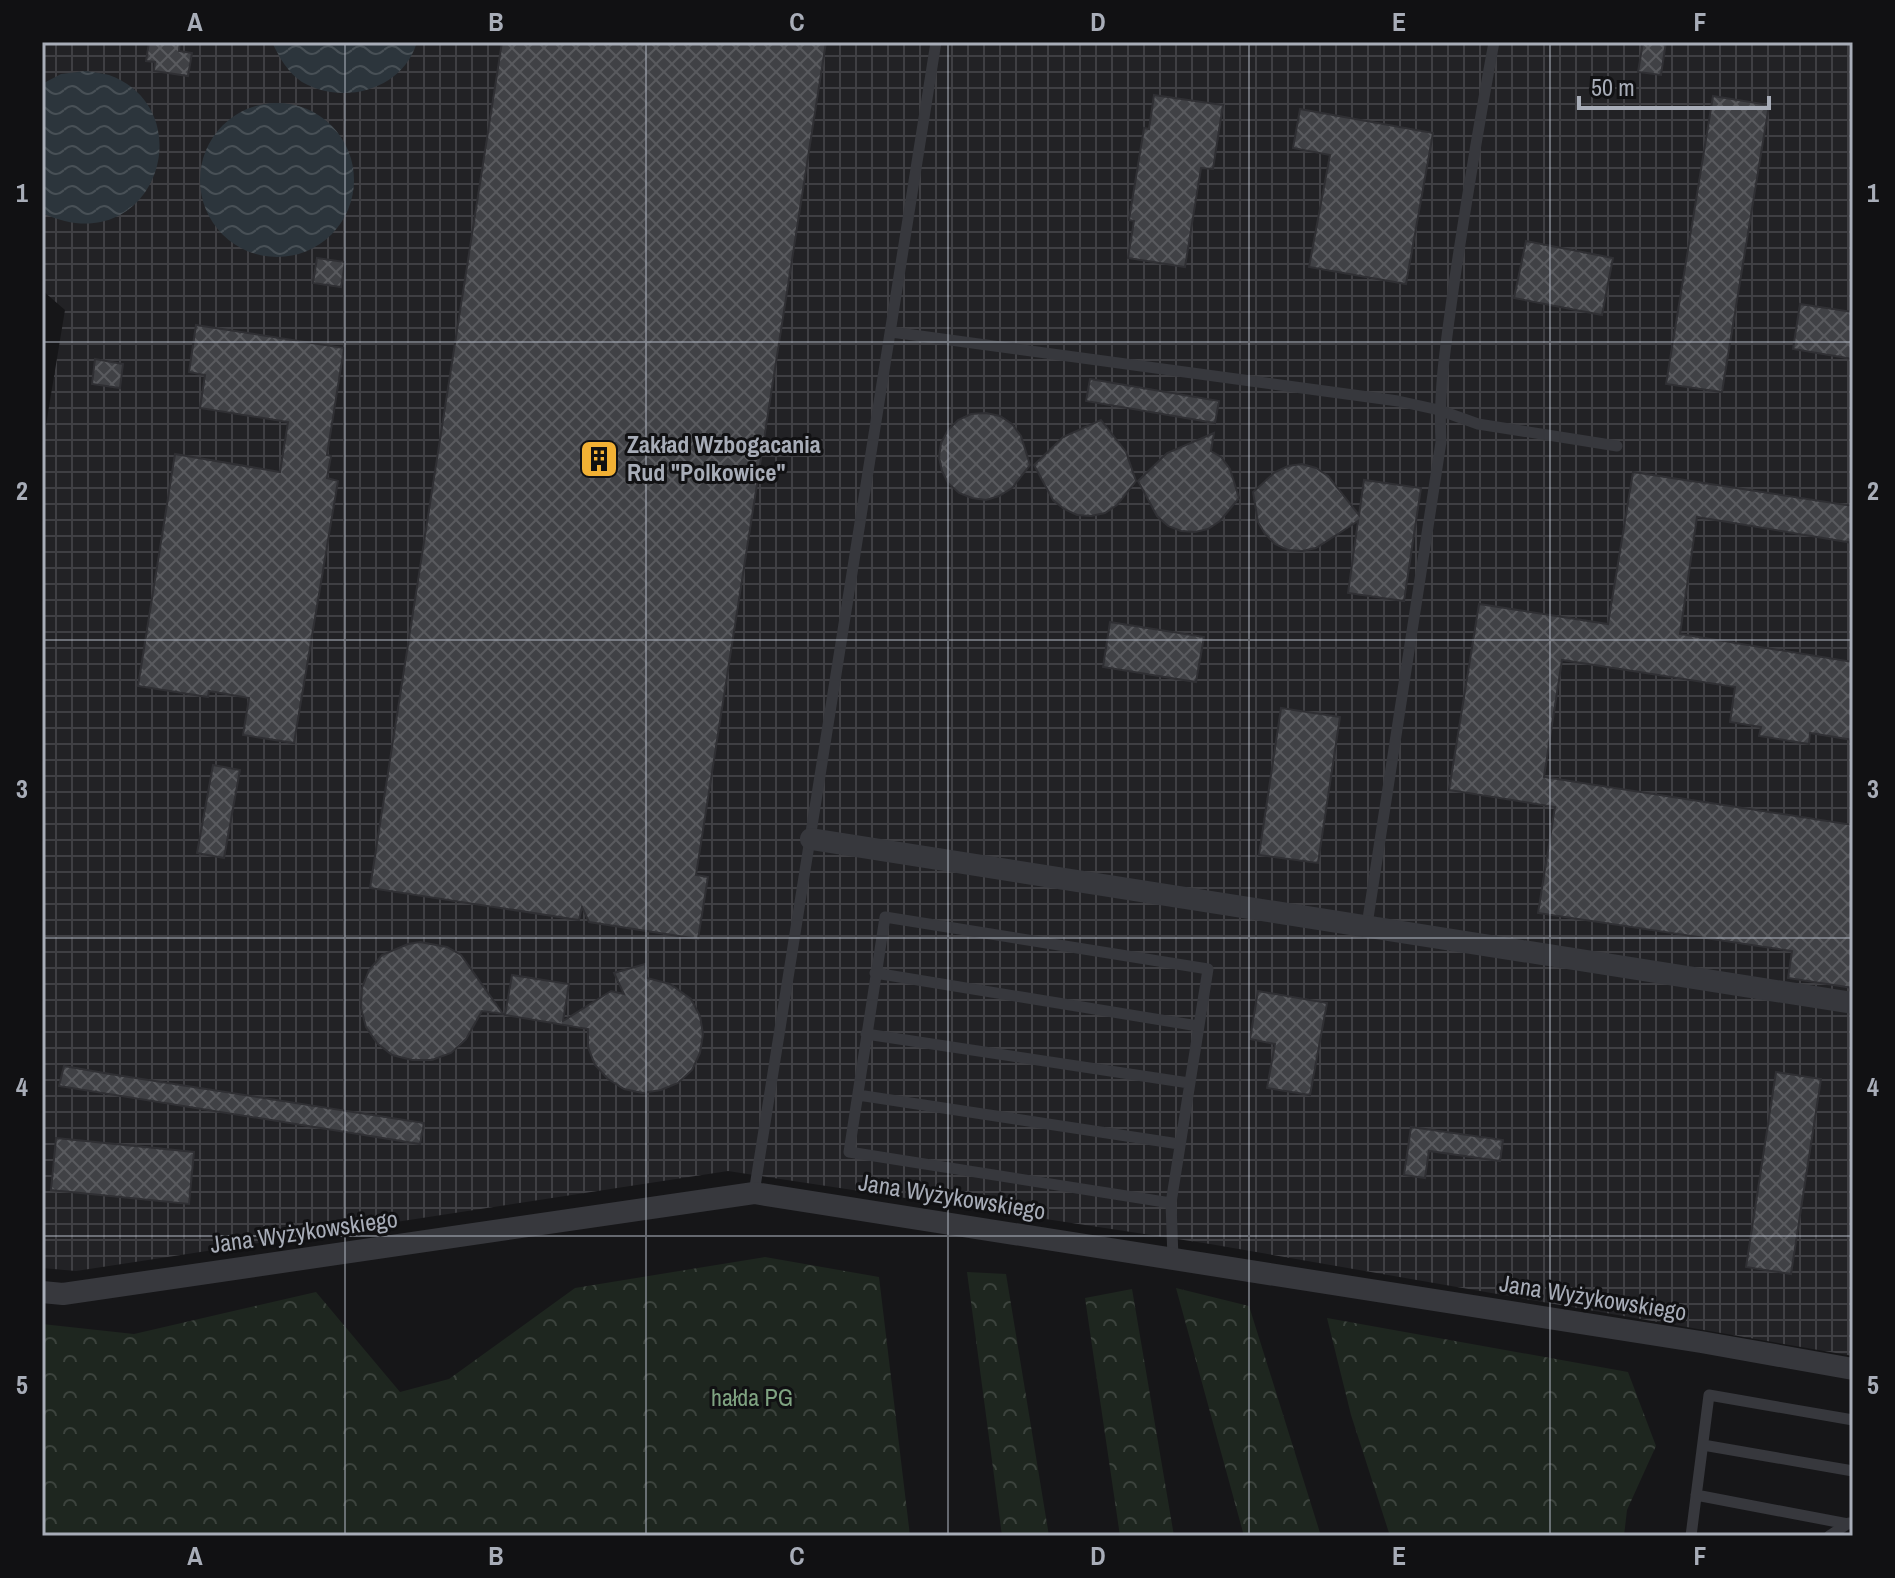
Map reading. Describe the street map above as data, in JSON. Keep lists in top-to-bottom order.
{
  "streets": {
    "street": ["Jana Wyżykowskiego"]
  },
  "parks": ["hałda PG"],
  "places": {
    "building": ["Zakład Wzbogacania Rud \"Polkowice\""]
  },
  "scale_bar": "50 m",
  "grid": {
    "columns": [
      "A",
      "B",
      "C",
      "D",
      "E",
      "F"
    ],
    "rows": [
      "1",
      "2",
      "3",
      "4",
      "5"
    ]
  }
}
